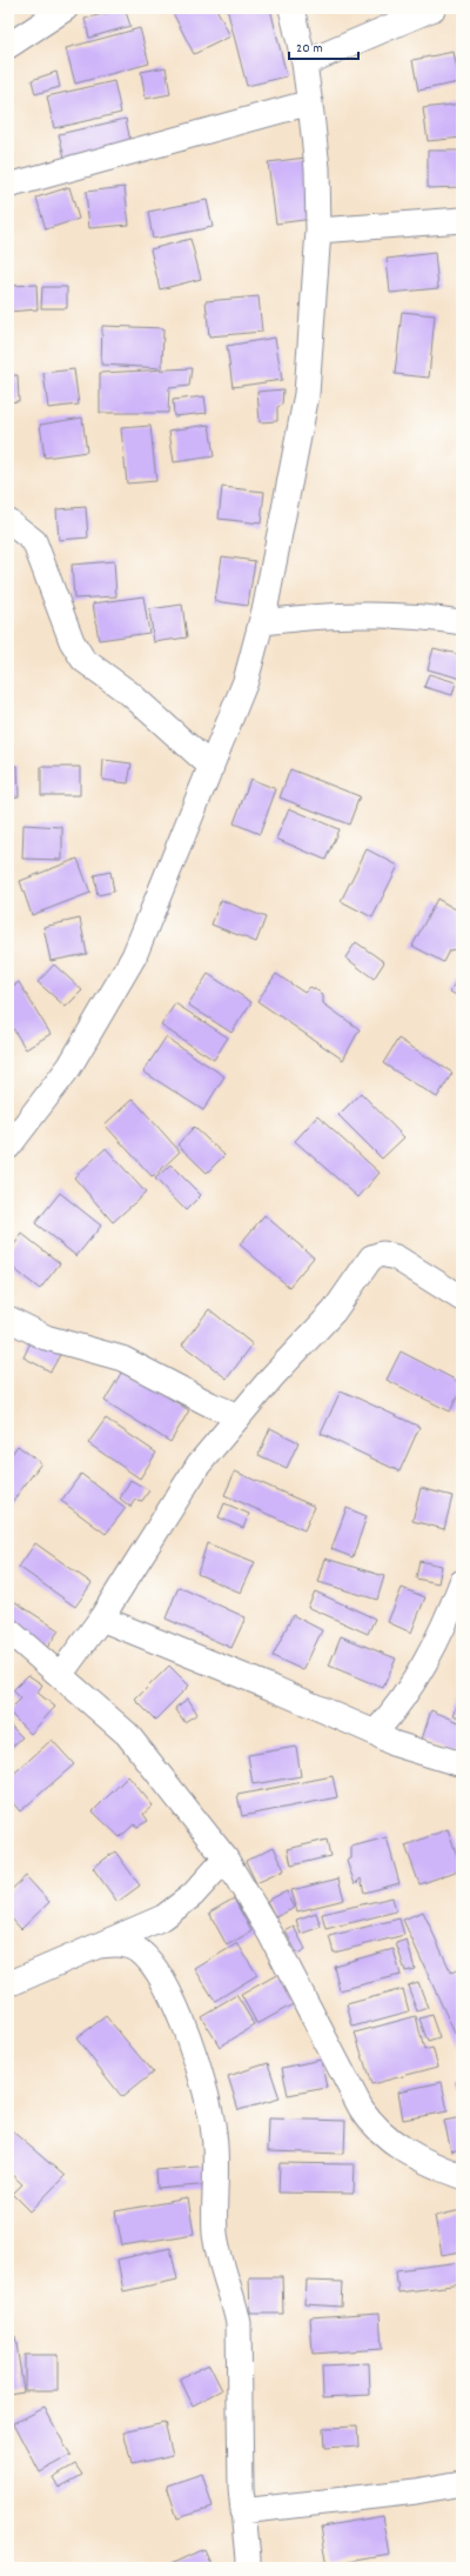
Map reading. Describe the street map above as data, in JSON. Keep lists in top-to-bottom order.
{
  "scale_bar": "20 m"
}
